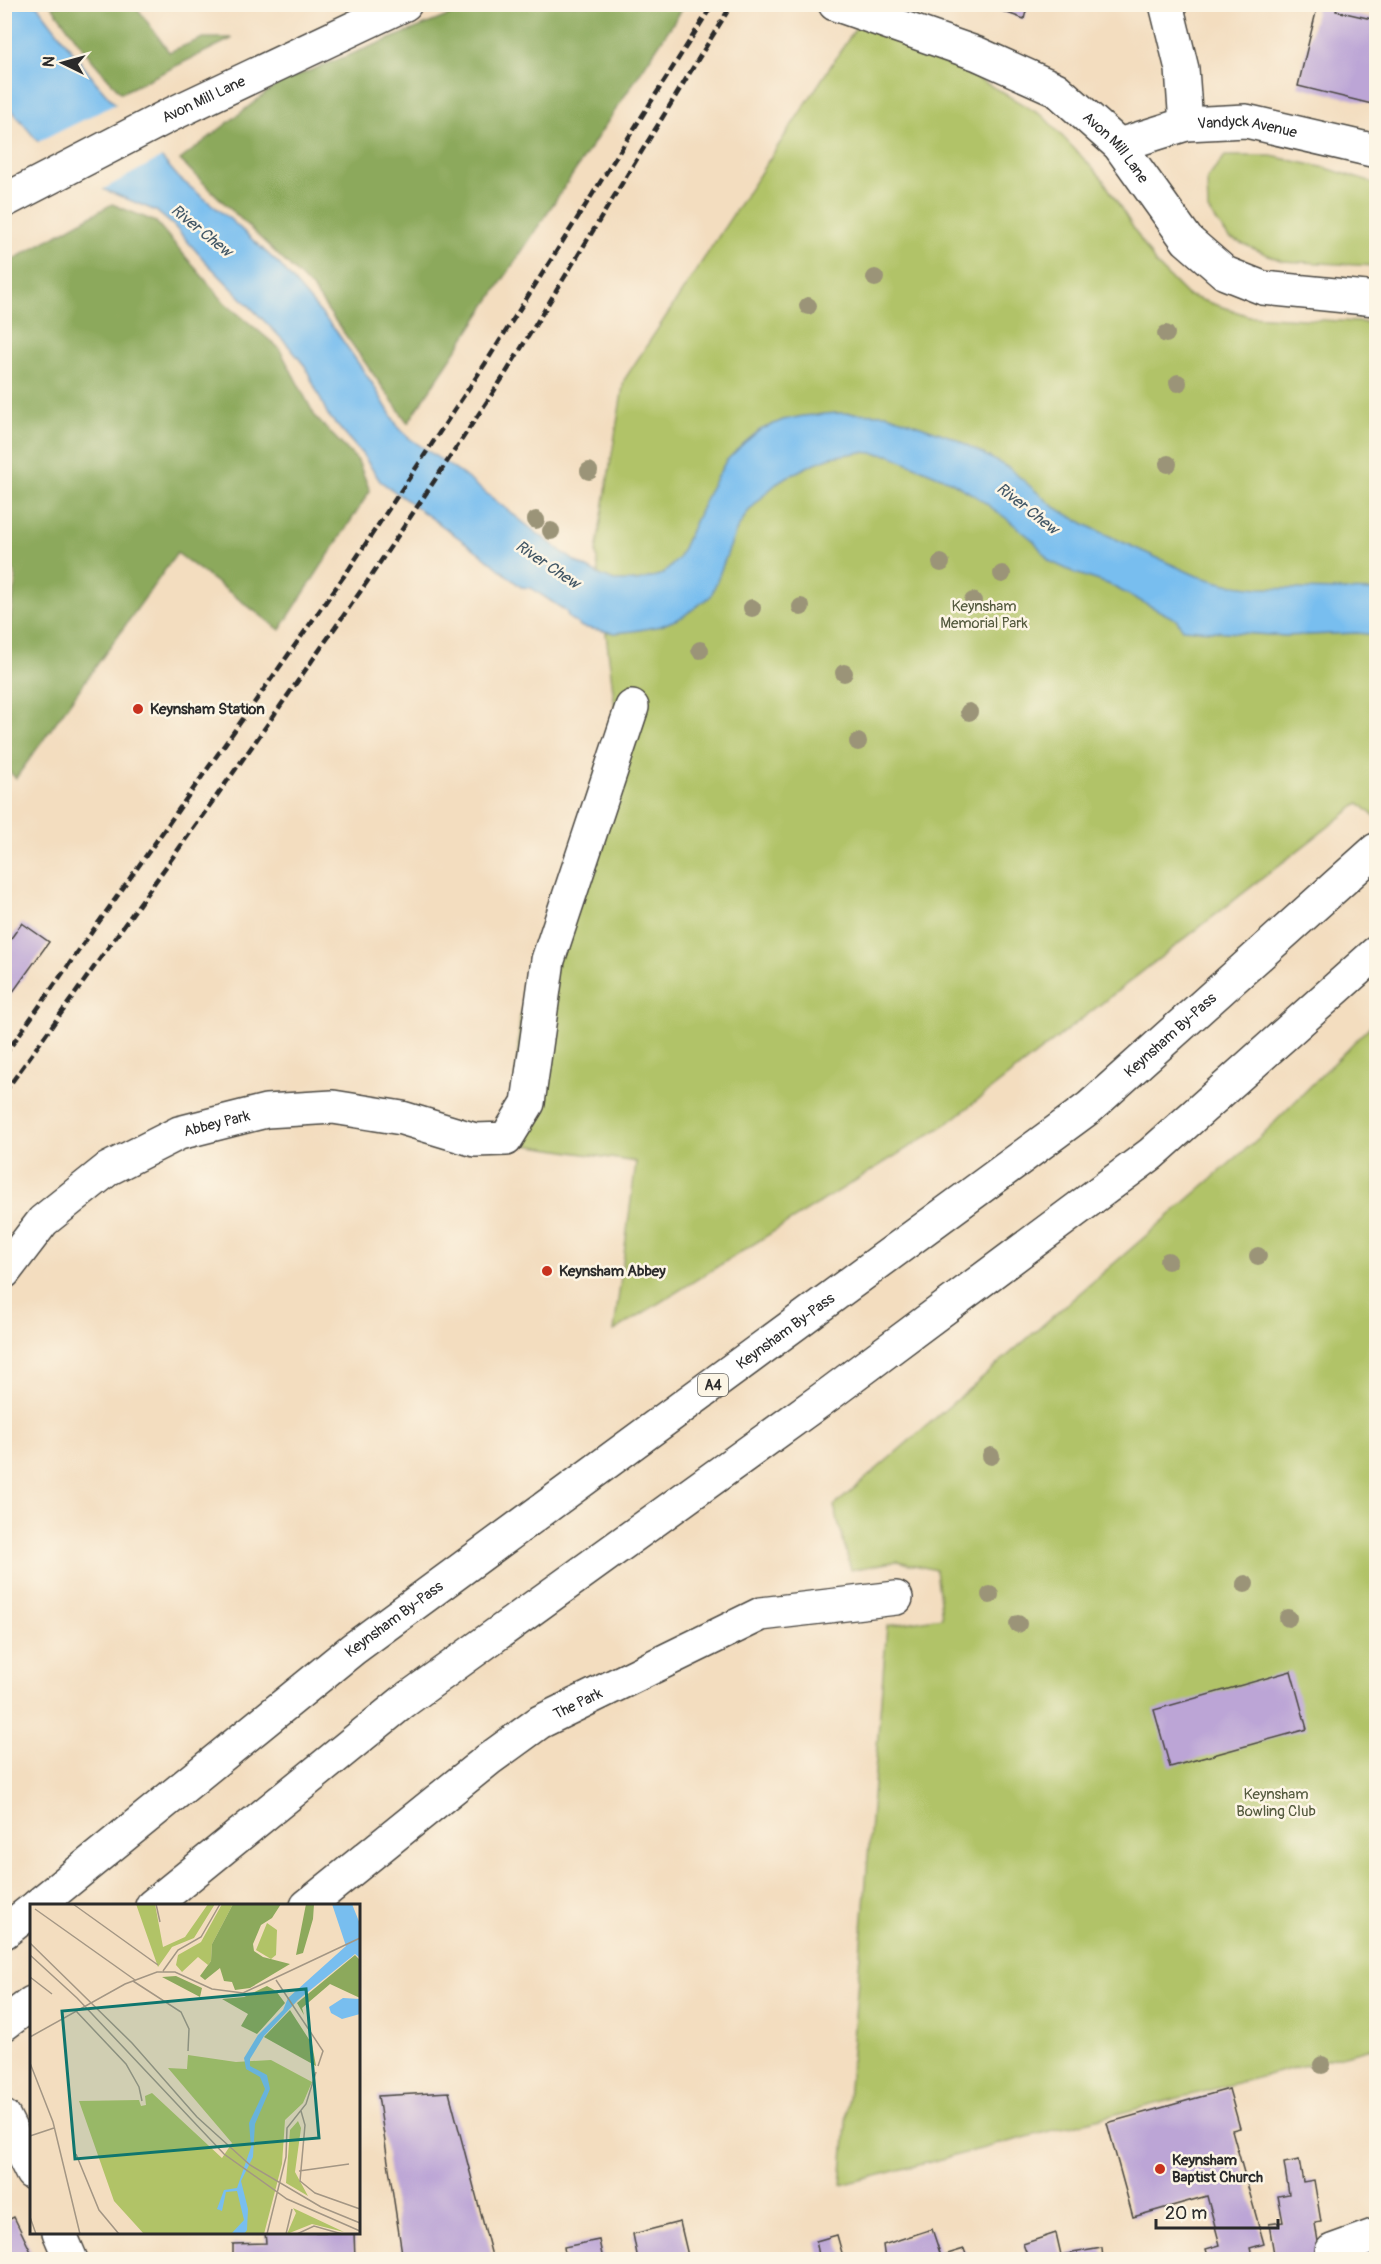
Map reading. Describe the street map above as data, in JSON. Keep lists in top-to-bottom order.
{
  "streets": {
    "main road": [
      "Avon Mill Lane",
      "Vandyck Avenue",
      "Keynsham By-Pass",
      "Abbey Park",
      "A4",
      "The Park"
    ]
  },
  "crossings": [
    ["Avon Mill Lane", "Vandyck Avenue"]
  ],
  "water": ["River Chew"],
  "parks": ["Keynsham Memorial Park", "Keynsham Bowling Club"],
  "places": ["Keynsham Station", "Keynsham Abbey", "Keynsham Baptist Church"],
  "scale_bar": "20 m",
  "north": "left"
}
